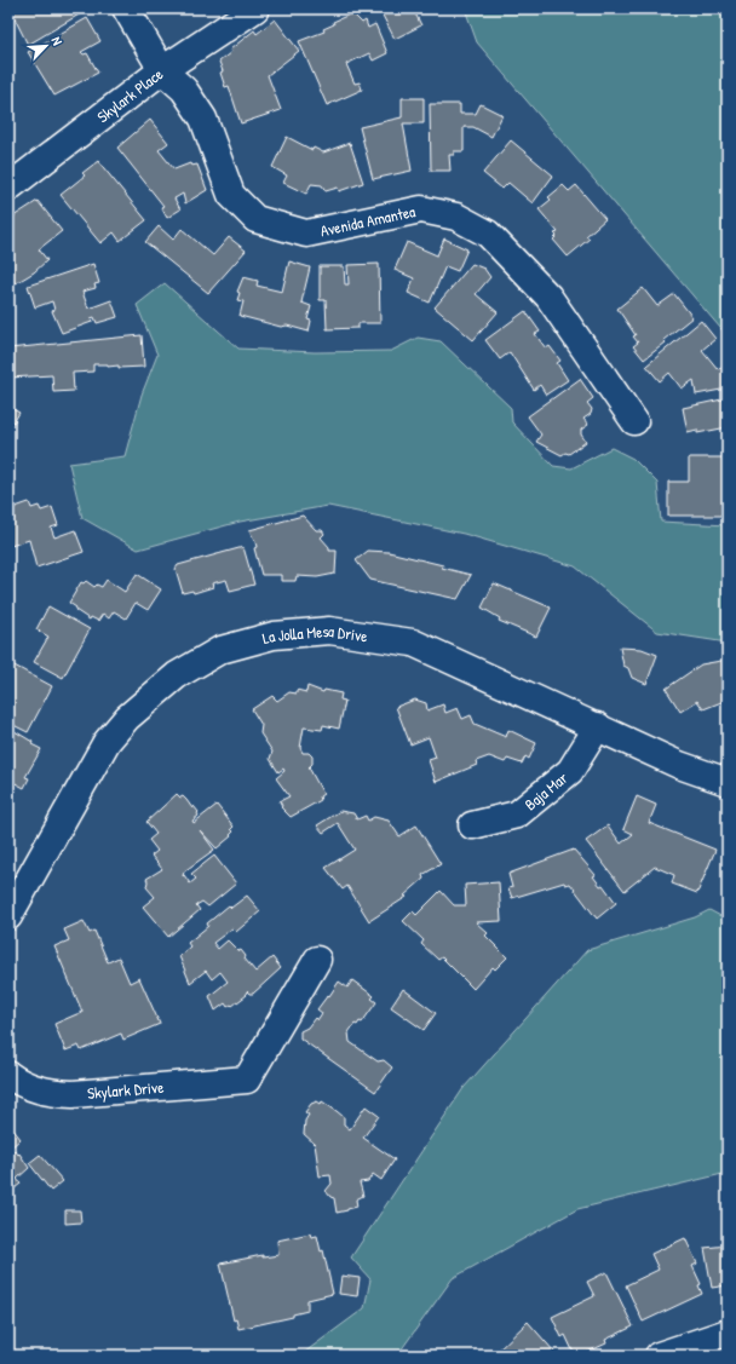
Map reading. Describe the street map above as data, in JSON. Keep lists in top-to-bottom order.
{
  "streets": {
    "street": [
      "Skylark Place",
      "Avenida Amantea",
      "La Jolla Mesa Drive",
      "Baja Mar",
      "Skylark Drive"
    ]
  },
  "crossings": [
    ["Skylark Place", "Avenida Amantea"],
    ["La Jolla Mesa Drive", "Baja Mar"]
  ],
  "north": "top right"
}
